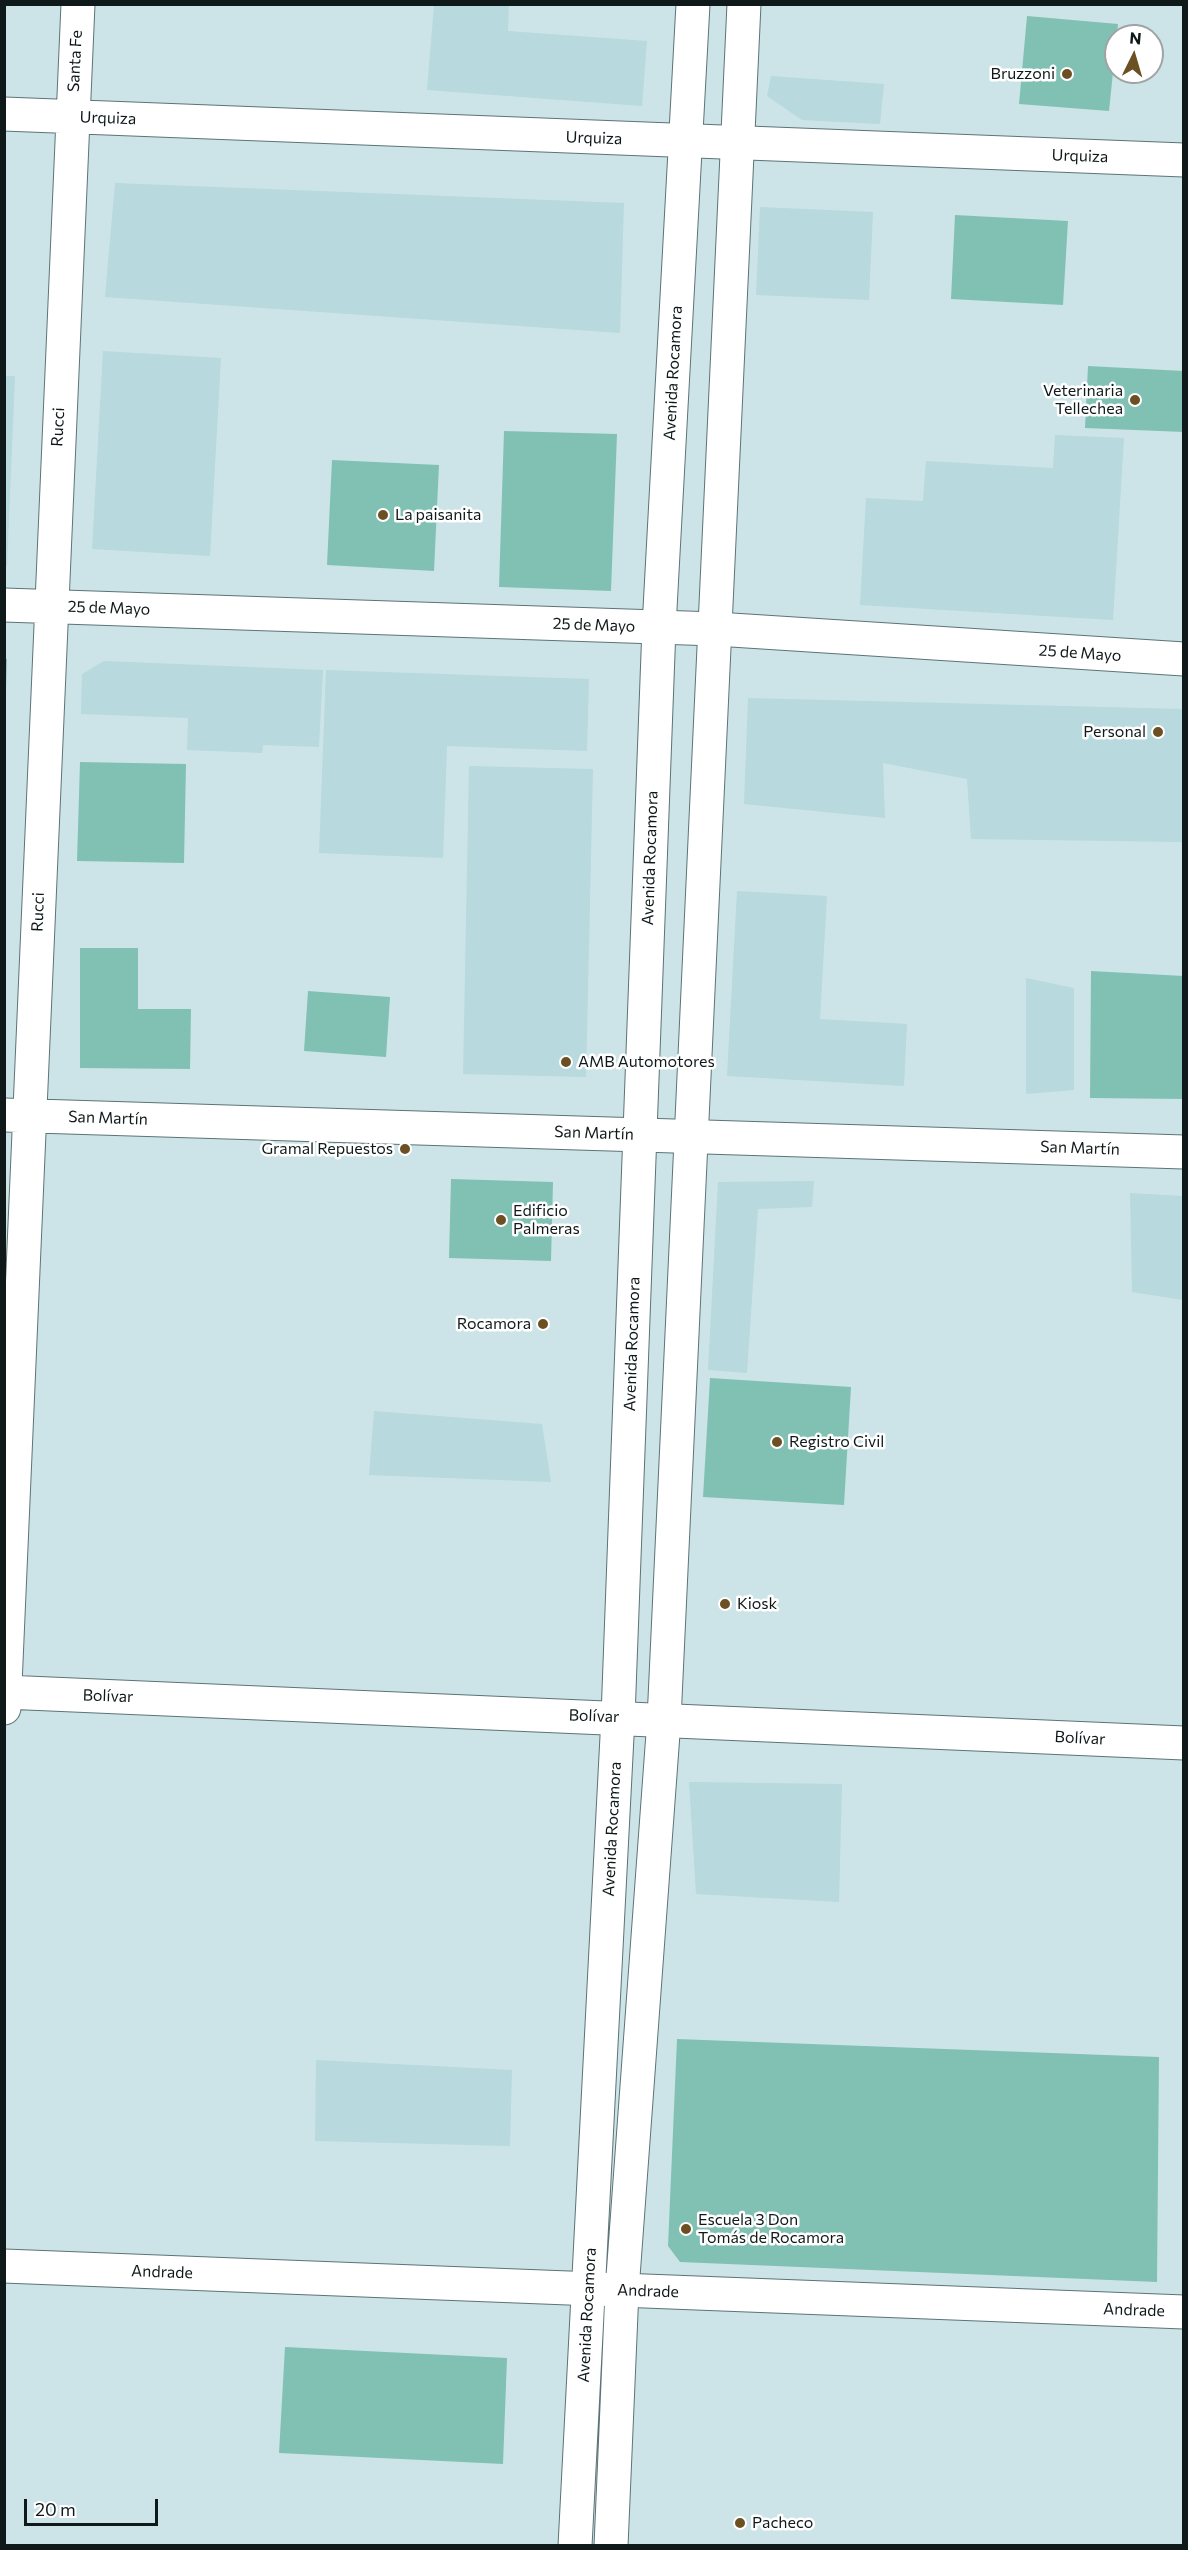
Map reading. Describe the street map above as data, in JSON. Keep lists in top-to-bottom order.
{
  "streets": {
    "street": [
      "Santa Fe",
      "Urquiza",
      "Avenida Rocamora",
      "Rucci",
      "25 de Mayo",
      "San Martín",
      "Bolívar",
      "Andrade"
    ]
  },
  "crossings": [
    ["Santa Fe", "Urquiza"],
    ["Santa Fe", "Rucci"],
    ["Urquiza", "Avenida Rocamora"],
    ["Urquiza", "Rucci"],
    ["Avenida Rocamora", "25 de Mayo"],
    ["Avenida Rocamora", "San Martín"],
    ["Avenida Rocamora", "Bolívar"],
    ["Avenida Rocamora", "Andrade"],
    ["Rucci", "25 de Mayo"],
    ["Rucci", "San Martín"],
    ["Rucci", "Bolívar"]
  ],
  "places": [
    "Bruzzoni",
    "Veterinaria Tellechea",
    "La paisanita",
    "Personal",
    "AMB Automotores",
    "Gramal Repuestos",
    "Edificio Palmeras",
    "Rocamora",
    "Registro Civil",
    "Kiosk",
    "Escuela 3 Don Tomás de Rocamora",
    "Pacheco"
  ],
  "scale_bar": "20 m",
  "north": "top"
}
